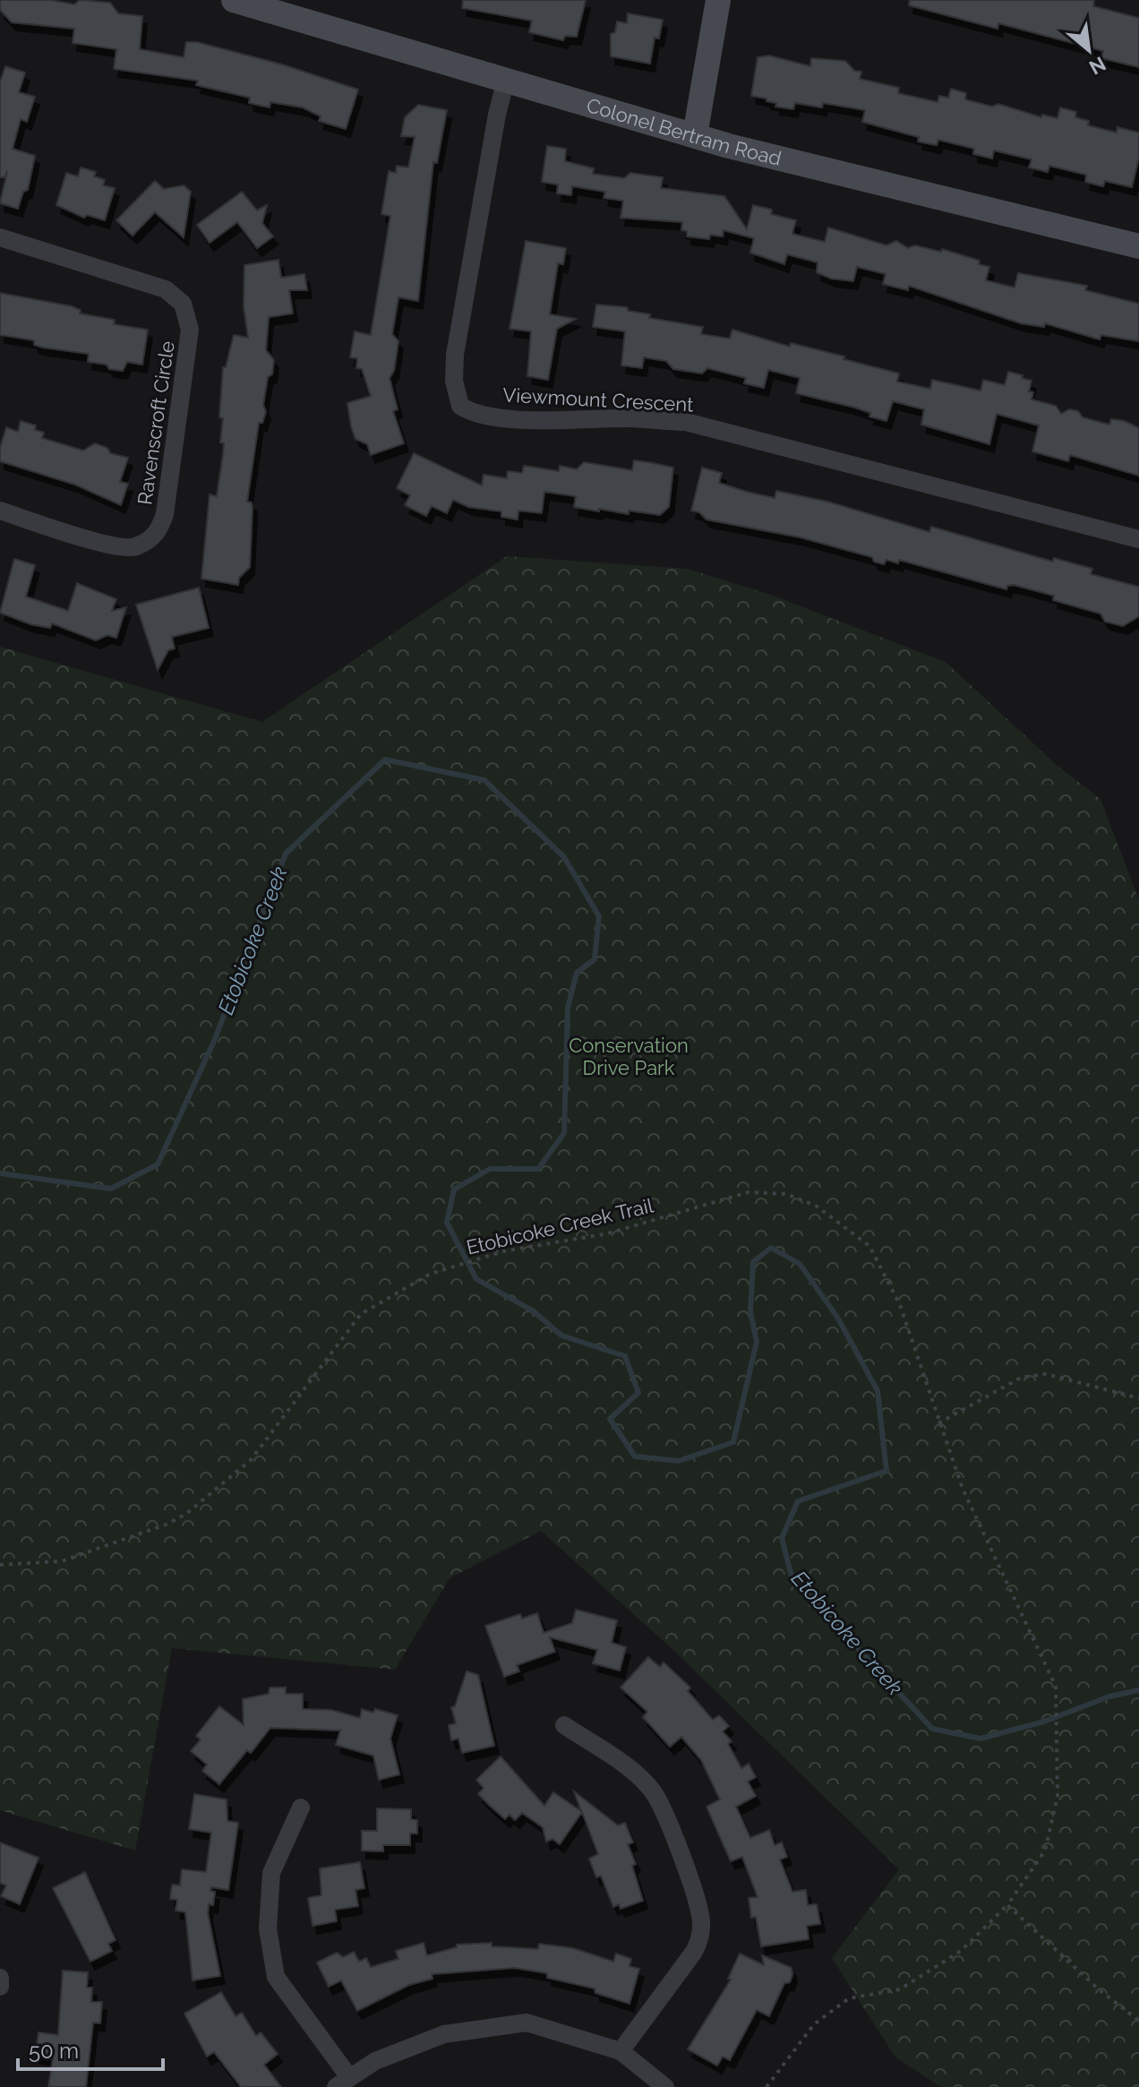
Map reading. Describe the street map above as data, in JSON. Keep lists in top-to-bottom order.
{
  "streets": {
    "street": ["Colonel Bertram Road", "Viewmount Crescent", "Ravenscroft Circle"],
    "path": ["Etobicoke Creek Trail"]
  },
  "crossings": [
    ["Colonel Bertram Road", "Viewmount Crescent"]
  ],
  "water": ["Etobicoke Creek"],
  "parks": ["Conservation Drive Park"],
  "scale_bar": "50 m",
  "north": "bottom right"
}
